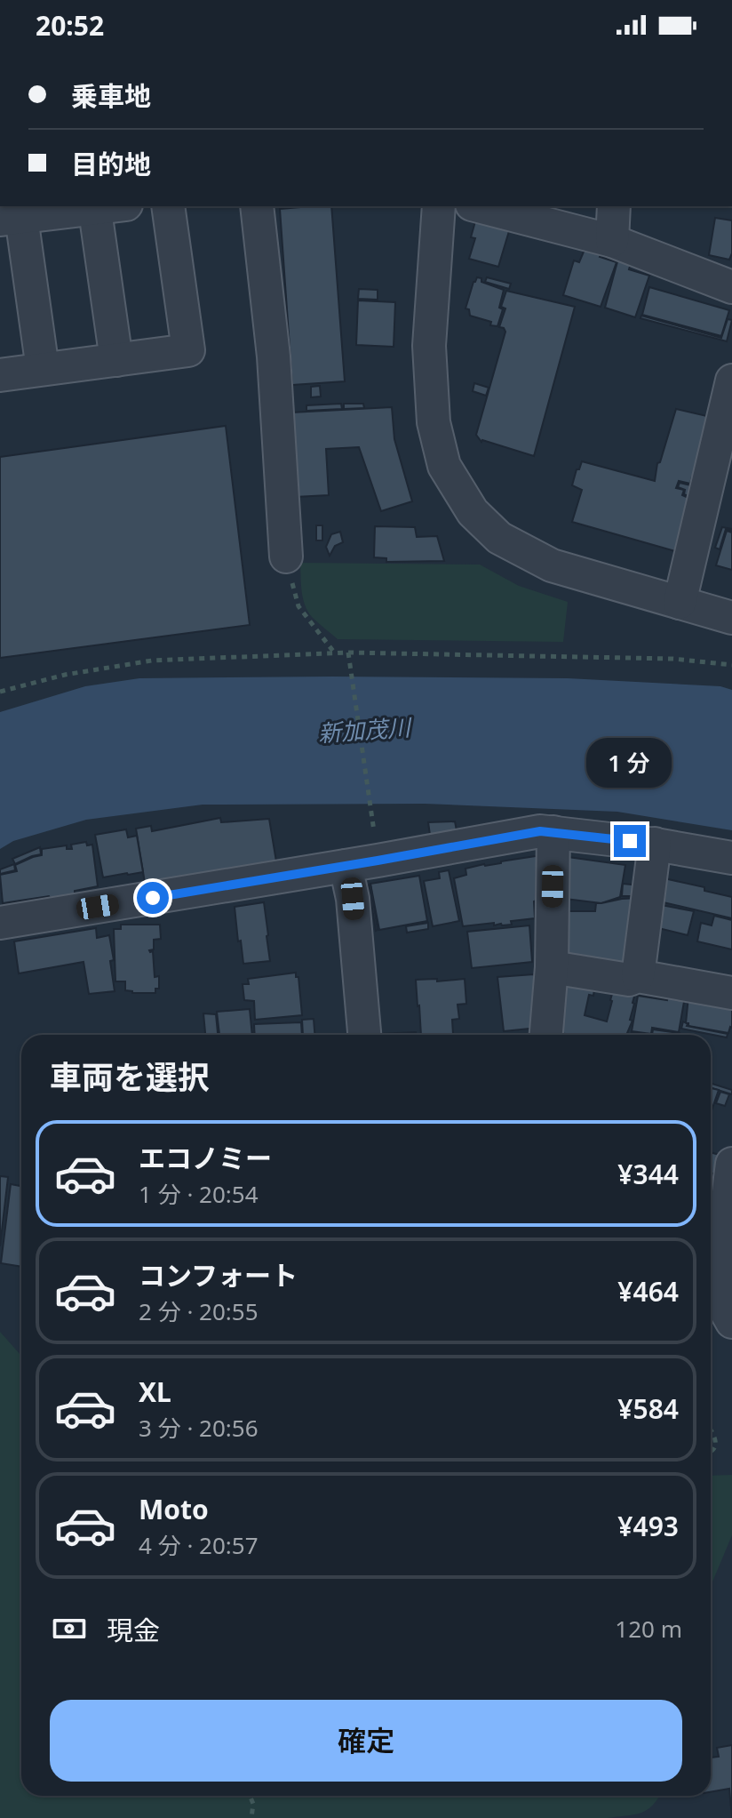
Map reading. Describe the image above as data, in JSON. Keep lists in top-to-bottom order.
{
  "water": ["新加茂川"],
  "page": {
    "status": "20:52",
    "banner": ["乗車地", "目的地"],
    "bubble": "1 分",
    "heading": "車両を選択",
    "list": [
      {
        "name": "エコノミー",
        "note": "1 分 · 20:54",
        "value": "¥344"
      },
      {
        "name": "コンフォート",
        "note": "2 分 · 20:55",
        "value": "¥464"
      },
      {
        "name": "XL",
        "note": "3 分 · 20:56",
        "value": "¥584"
      },
      {
        "name": "Moto",
        "note": "4 分 · 20:57",
        "value": "¥493"
      }
    ],
    "pay": ["現金", "120 m"],
    "buttons": "確定"
  }
}
